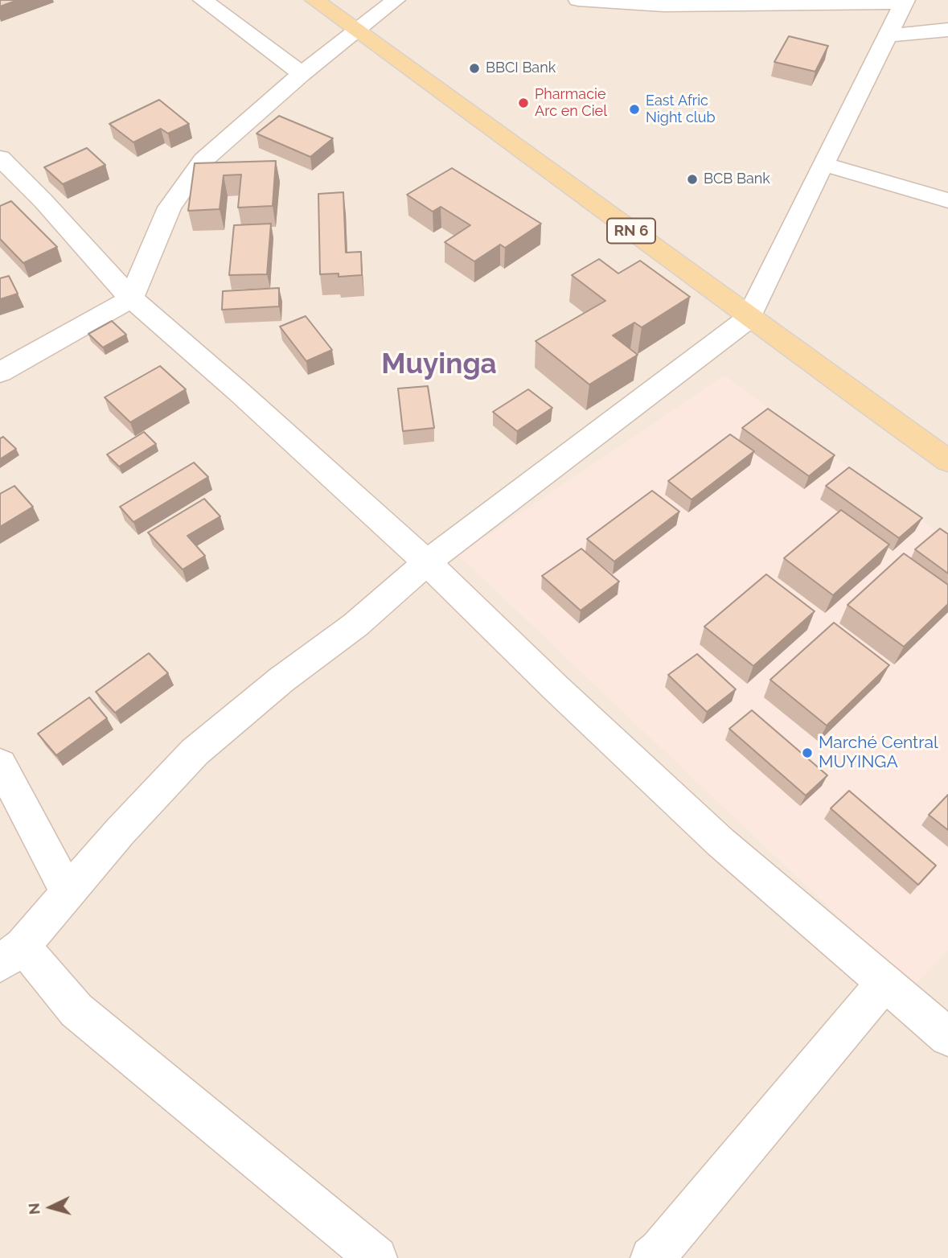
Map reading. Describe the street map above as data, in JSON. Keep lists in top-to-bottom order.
{
  "streets": {
    "main road": ["RN 6"]
  },
  "districts": ["Muyinga"],
  "places": [
    "BBCI Bank",
    "Pharmacie Arc en Ciel",
    "East Afric Night club",
    "BCB Bank",
    "Marché Central MUYINGA"
  ],
  "north": "left"
}
